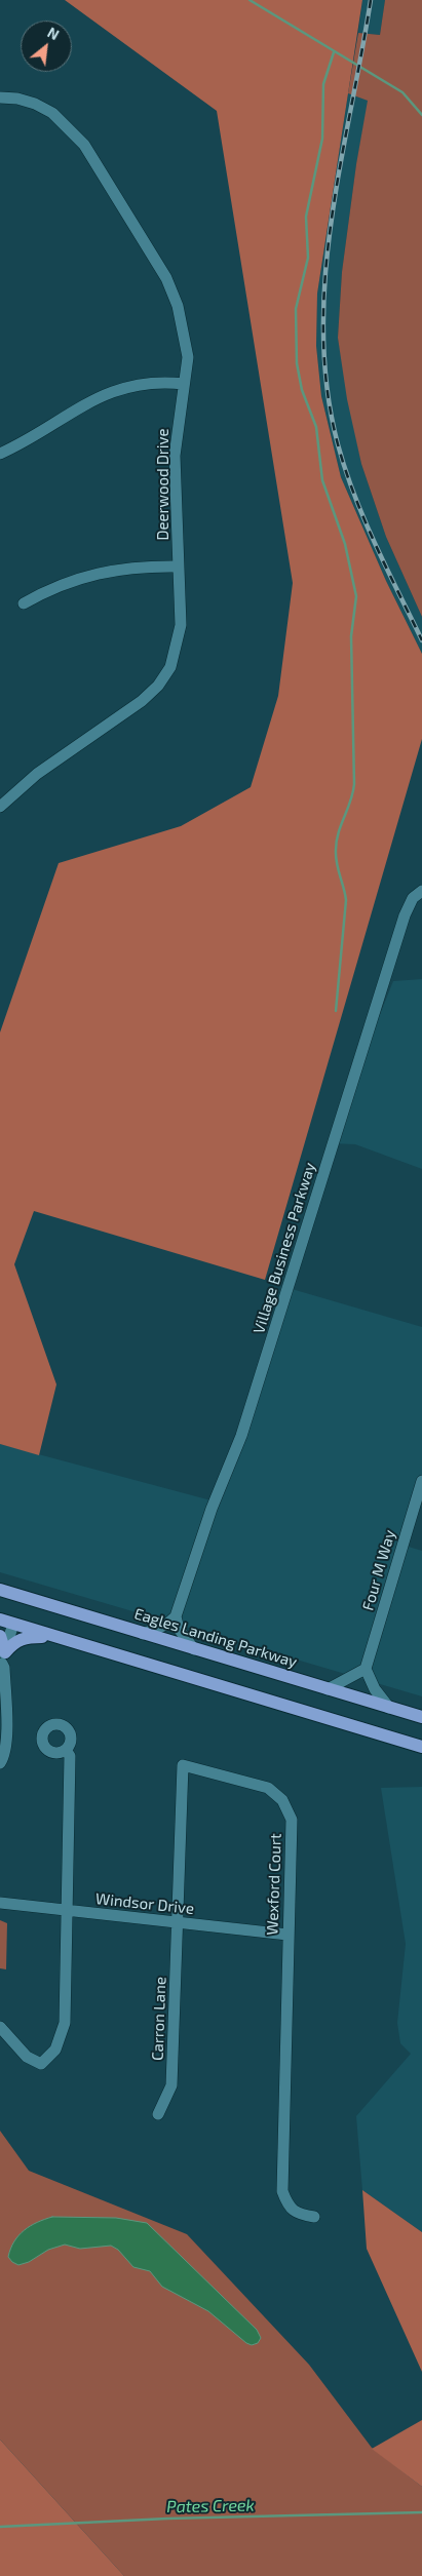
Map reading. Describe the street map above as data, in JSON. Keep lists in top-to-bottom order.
{
  "streets": {
    "main road": ["Eagles Landing Parkway"],
    "street": [
      "Deerwood Drive",
      "Village Business Parkway",
      "Four M Way",
      "Wexford Court",
      "Windsor Drive",
      "Carron Lane"
    ]
  },
  "crossings": [
    ["Wexford Court", "Windsor Drive"],
    ["Wexford Court", "Carron Lane"],
    ["Windsor Drive", "Carron Lane"]
  ],
  "water": ["Pates Creek"],
  "north": "top right"
}
